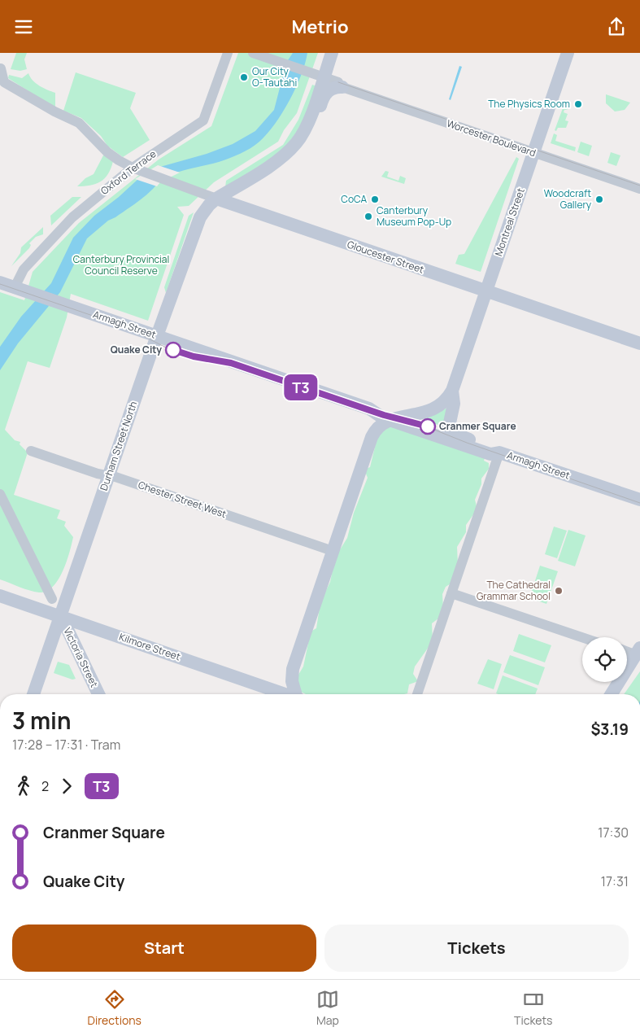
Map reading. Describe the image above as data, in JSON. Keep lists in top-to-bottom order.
{
  "streets": {
    "main road": [
      "Montreal Street",
      "Gloucester Street",
      "Armagh Street",
      "Durham Street North",
      "Kilmore Street",
      "Victoria Street"
    ],
    "street": ["Worcester Boulevard", "Oxford Terrace", "Chester Street West"]
  },
  "crossings": [
    ["Worcester Boulevard", "Montreal Street"],
    ["Oxford Terrace", "Gloucester Street"],
    ["Oxford Terrace", "Armagh Street"],
    ["Montreal Street", "Gloucester Street"],
    ["Montreal Street", "Armagh Street"],
    ["Gloucester Street", "Durham Street North"],
    ["Armagh Street", "Durham Street North"],
    ["Durham Street North", "Chester Street West"],
    ["Durham Street North", "Kilmore Street"],
    ["Durham Street North", "Victoria Street"],
    ["Kilmore Street", "Victoria Street"]
  ],
  "parks": ["Canterbury Provincial Council Reserve"],
  "places": [
    "Our City O-Tautahi",
    "The Physics Room",
    "CoCA",
    "Woodcraft Gallery",
    "Canterbury Museum Pop-Up",
    "Quake City",
    "Cranmer Square",
    "The Cathedral Grammar School"
  ],
  "lines": ["tram line T3"],
  "page": {
    "header": "Metrio",
    "on_map": "T3",
    "heading": ["3 min", "17:28 – 17:31 · Tram", "$3.19"],
    "legs": ["2", "T3"],
    "list": [
      {
        "name": "Cranmer Square",
        "value": "17:30"
      },
      {
        "name": "Quake City",
        "value": "17:31"
      }
    ],
    "buttons": ["Start", "Tickets"],
    "tabs": ["Directions", "Map", "Tickets"]
  }
}
